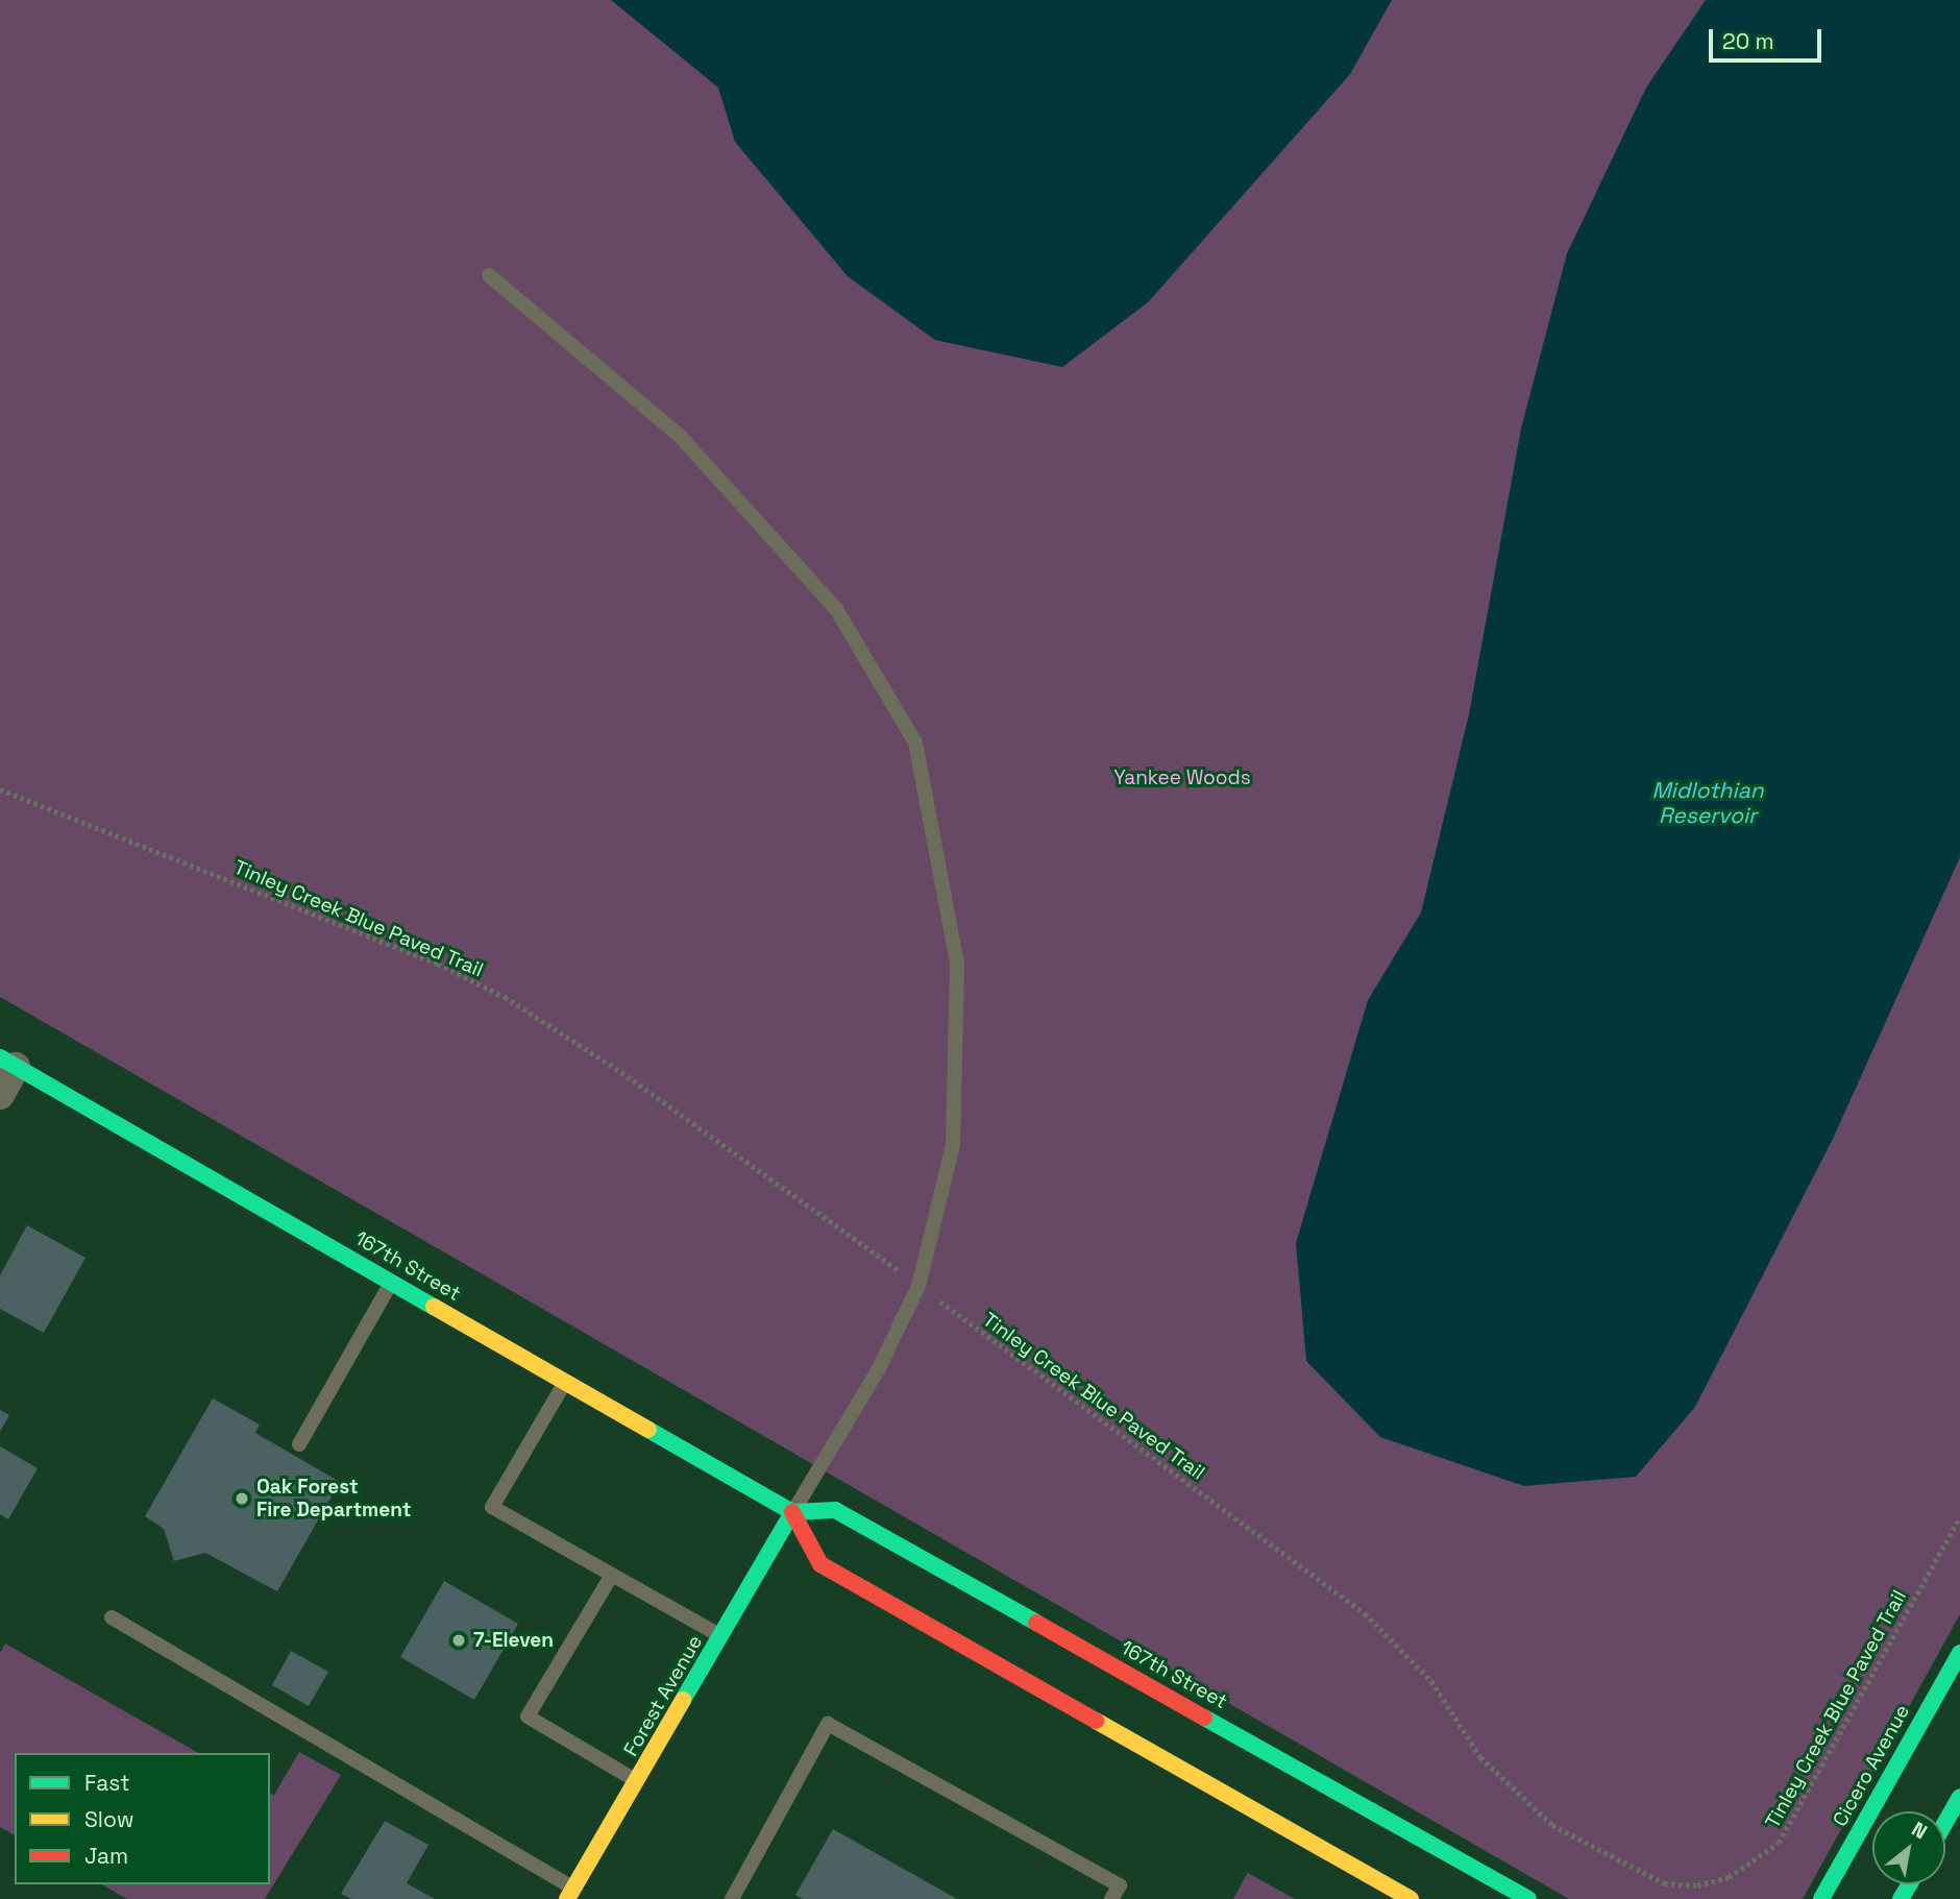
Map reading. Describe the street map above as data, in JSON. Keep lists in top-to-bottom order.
{
  "streets": {
    "main road": ["167th Street", "Forest Avenue", "Cicero Avenue"],
    "path": ["Tinley Creek Blue Paved Trail"]
  },
  "crossings": [
    ["167th Street", "Forest Avenue"]
  ],
  "water": ["Midlothian Reservoir"],
  "parks": ["Yankee Woods"],
  "places": ["Oak Forest Fire Department", "7-Eleven"],
  "legend": ["Fast", "Slow", "Jam"],
  "scale_bar": "20 m",
  "north": "top right"
}
